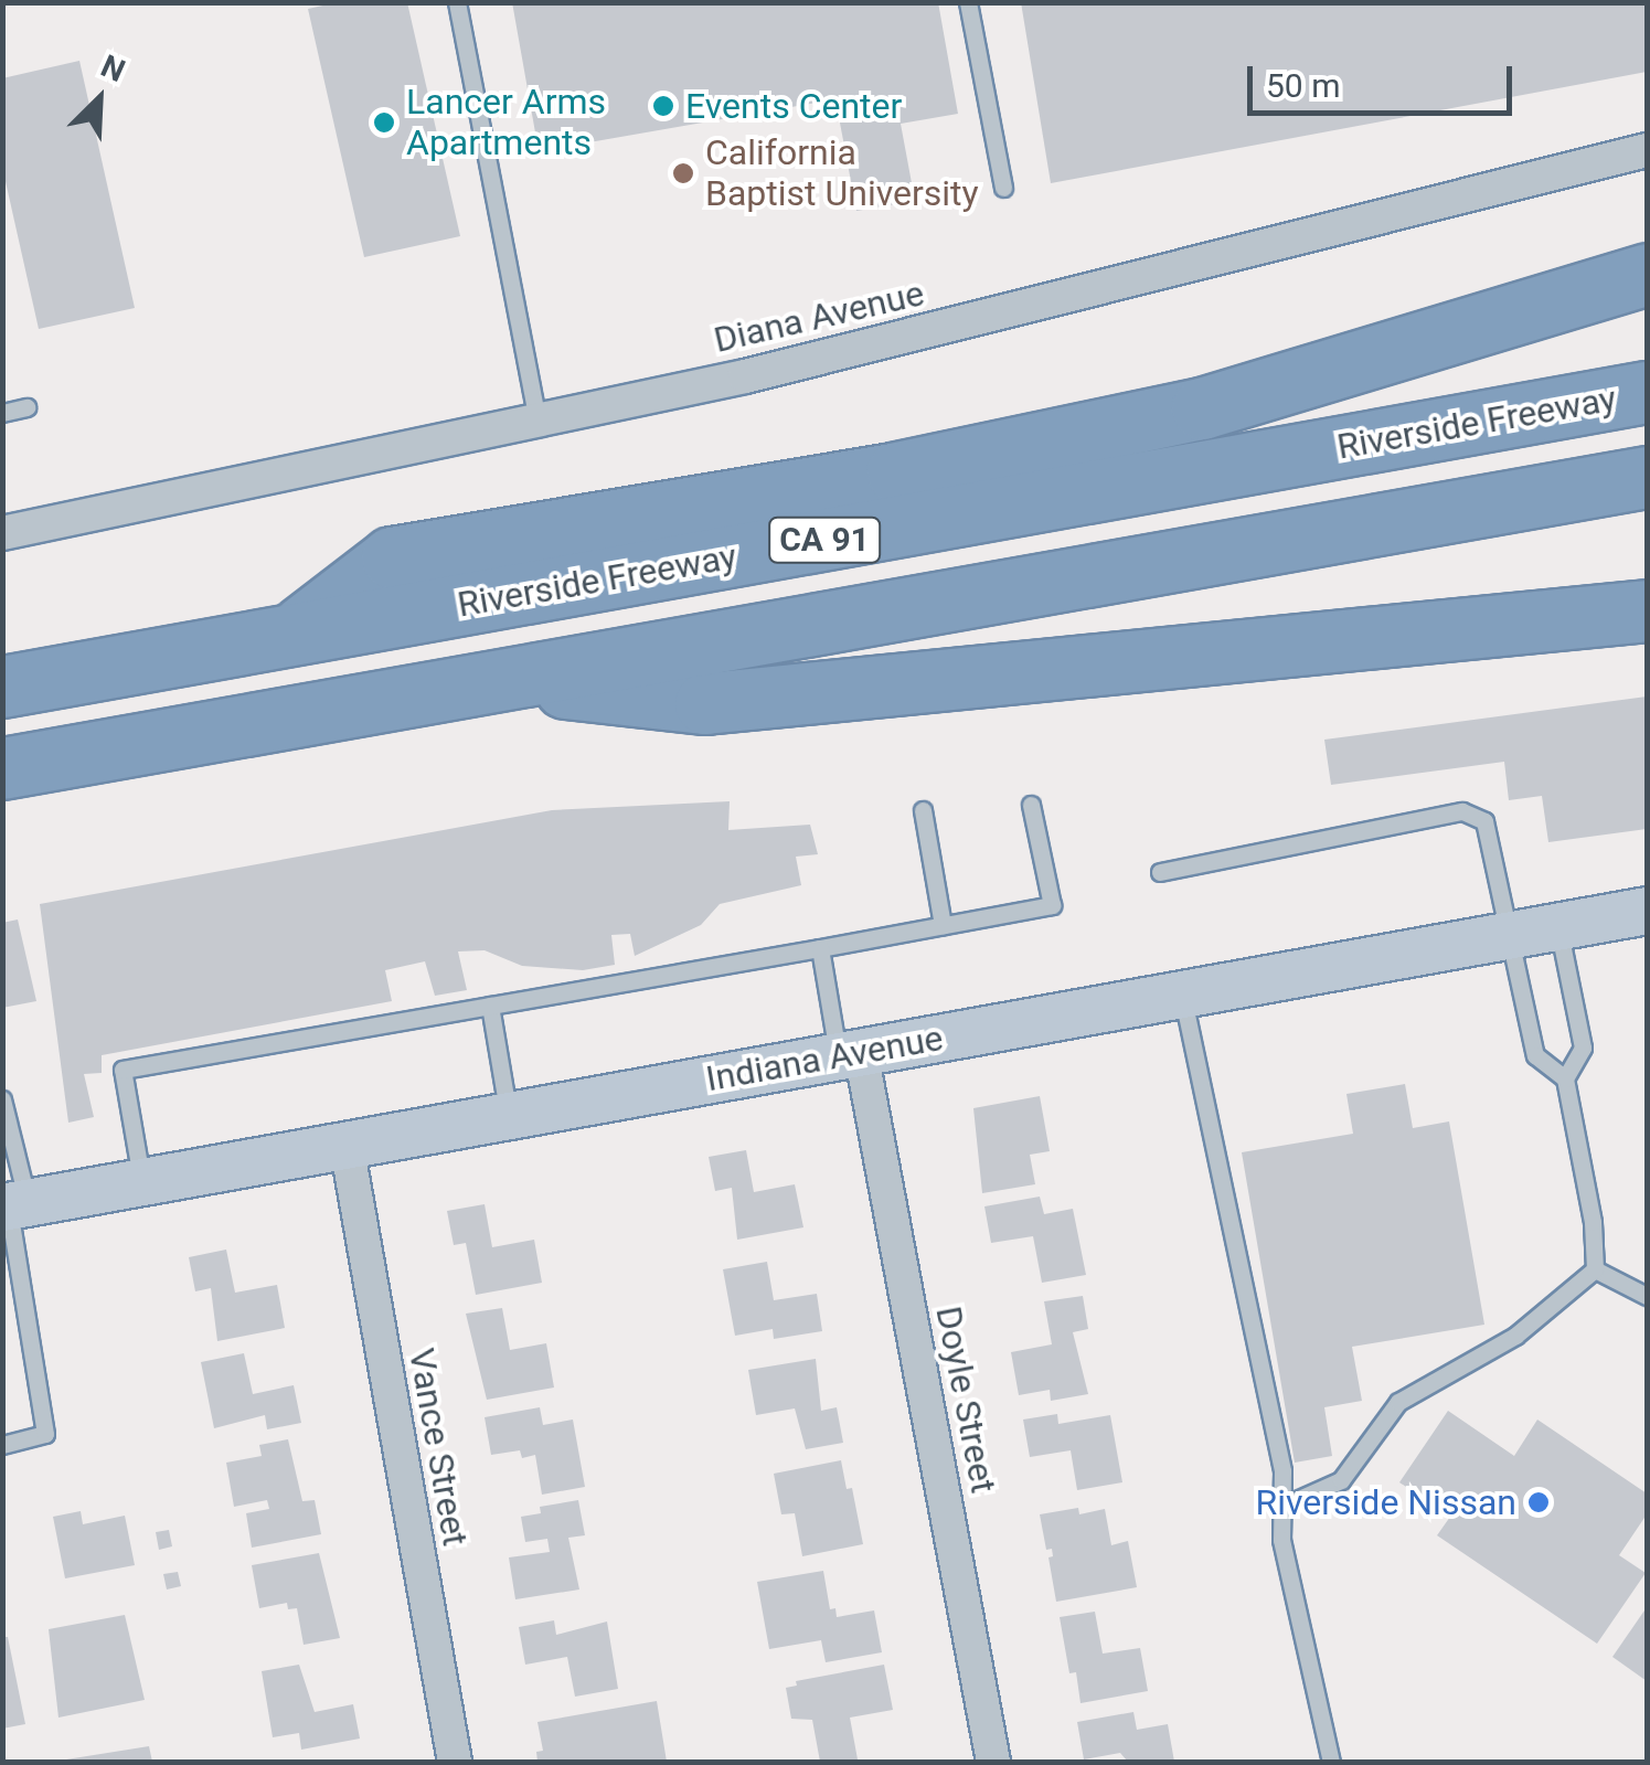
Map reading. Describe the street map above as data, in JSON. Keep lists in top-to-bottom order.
{
  "streets": {
    "highway": ["Riverside Freeway", "CA 91"],
    "street": [
      "Diana Avenue",
      "Indiana Avenue",
      "Doyle Street",
      "Vance Street"
    ]
  },
  "crossings": [
    ["Indiana Avenue", "Doyle Street"],
    ["Indiana Avenue", "Vance Street"]
  ],
  "places": [
    "Events Center",
    "Lancer Arms Apartments",
    "California Baptist University",
    "Riverside Nissan"
  ],
  "scale_bar": "50 m",
  "north": "top right"
}
